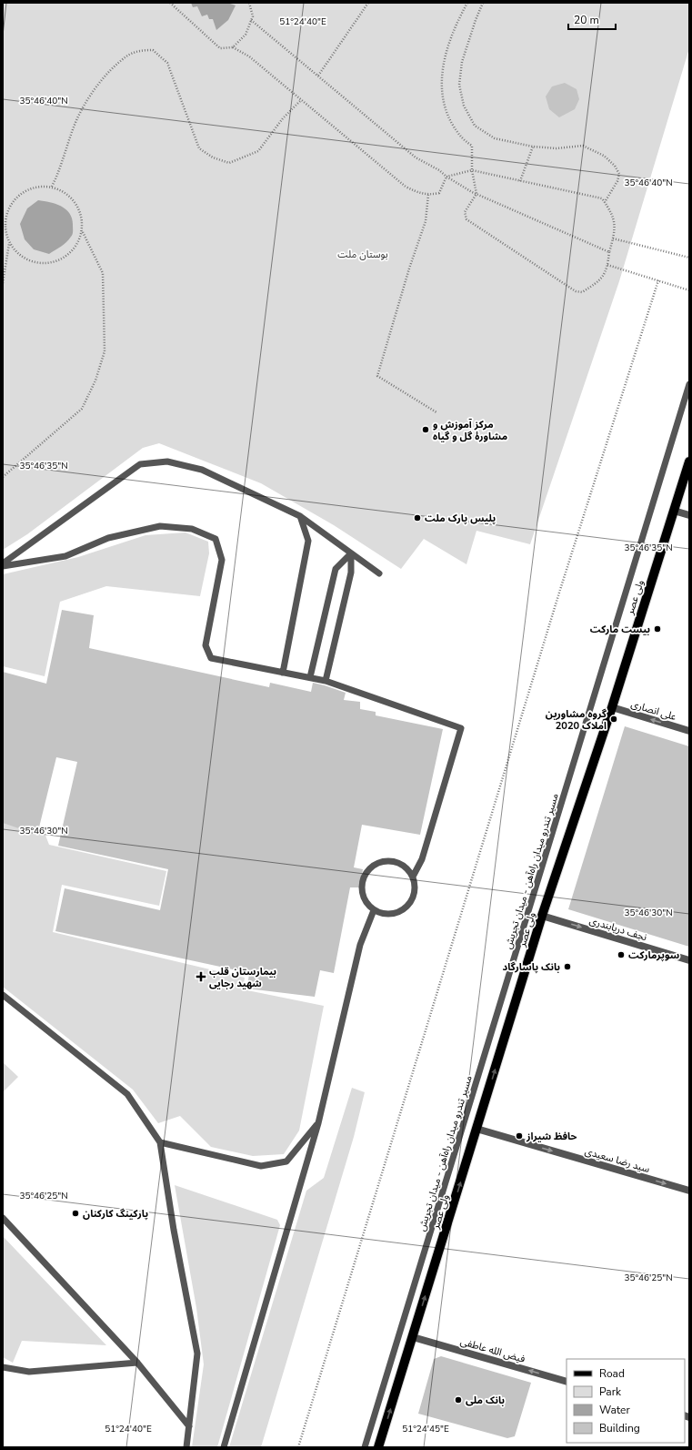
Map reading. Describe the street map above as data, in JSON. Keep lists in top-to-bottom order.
{
  "streets": {
    "main road": ["ولی عصر"],
    "street": [
      "علی انصاری",
      "نجف دریابندری",
      "سید رضا سعیدی",
      "فیض الله عاطفی"
    ],
    "lane": ["مسیر تندرو میدان راه‌آهن - میدان تجریش"]
  },
  "crossings": [
    ["ولی عصر", "علی انصاری"],
    ["ولی عصر", "نجف دریابندری"],
    ["ولی عصر", "سید رضا سعیدی"],
    ["ولی عصر", "فیض الله عاطفی"]
  ],
  "one_way": [
    "ولی عصر",
    "علی انصاری",
    "نجف دریابندری",
    "سید رضا سعیدی",
    "فیض الله عاطفی"
  ],
  "parks": ["بوستان ملت"],
  "places": {
    "other": [
      "مرکز آموزش و مشاورهٔ گل و گیاه",
      "پلیس پارک ملت",
      "بیست مارکت",
      "گروه مشاورین املاک 2020",
      "سوپرمارکت",
      "بانک پاسارگاد",
      "حافظ شیراز",
      "پارکینگ کارکنان",
      "بانک ملی"
    ],
    "health": ["بیمارستان قلب شهید رجایی"]
  },
  "legend": [
    "Road",
    "Park",
    "Water",
    "Building"
  ],
  "scale_bar": "20 m",
  "coordinates": [
    "51°24'40\"E",
    "35°46'40\"N",
    "35°46'35\"N",
    "35°46'30\"N",
    "35°46'25\"N",
    "51°24'45\"E"
  ]
}
